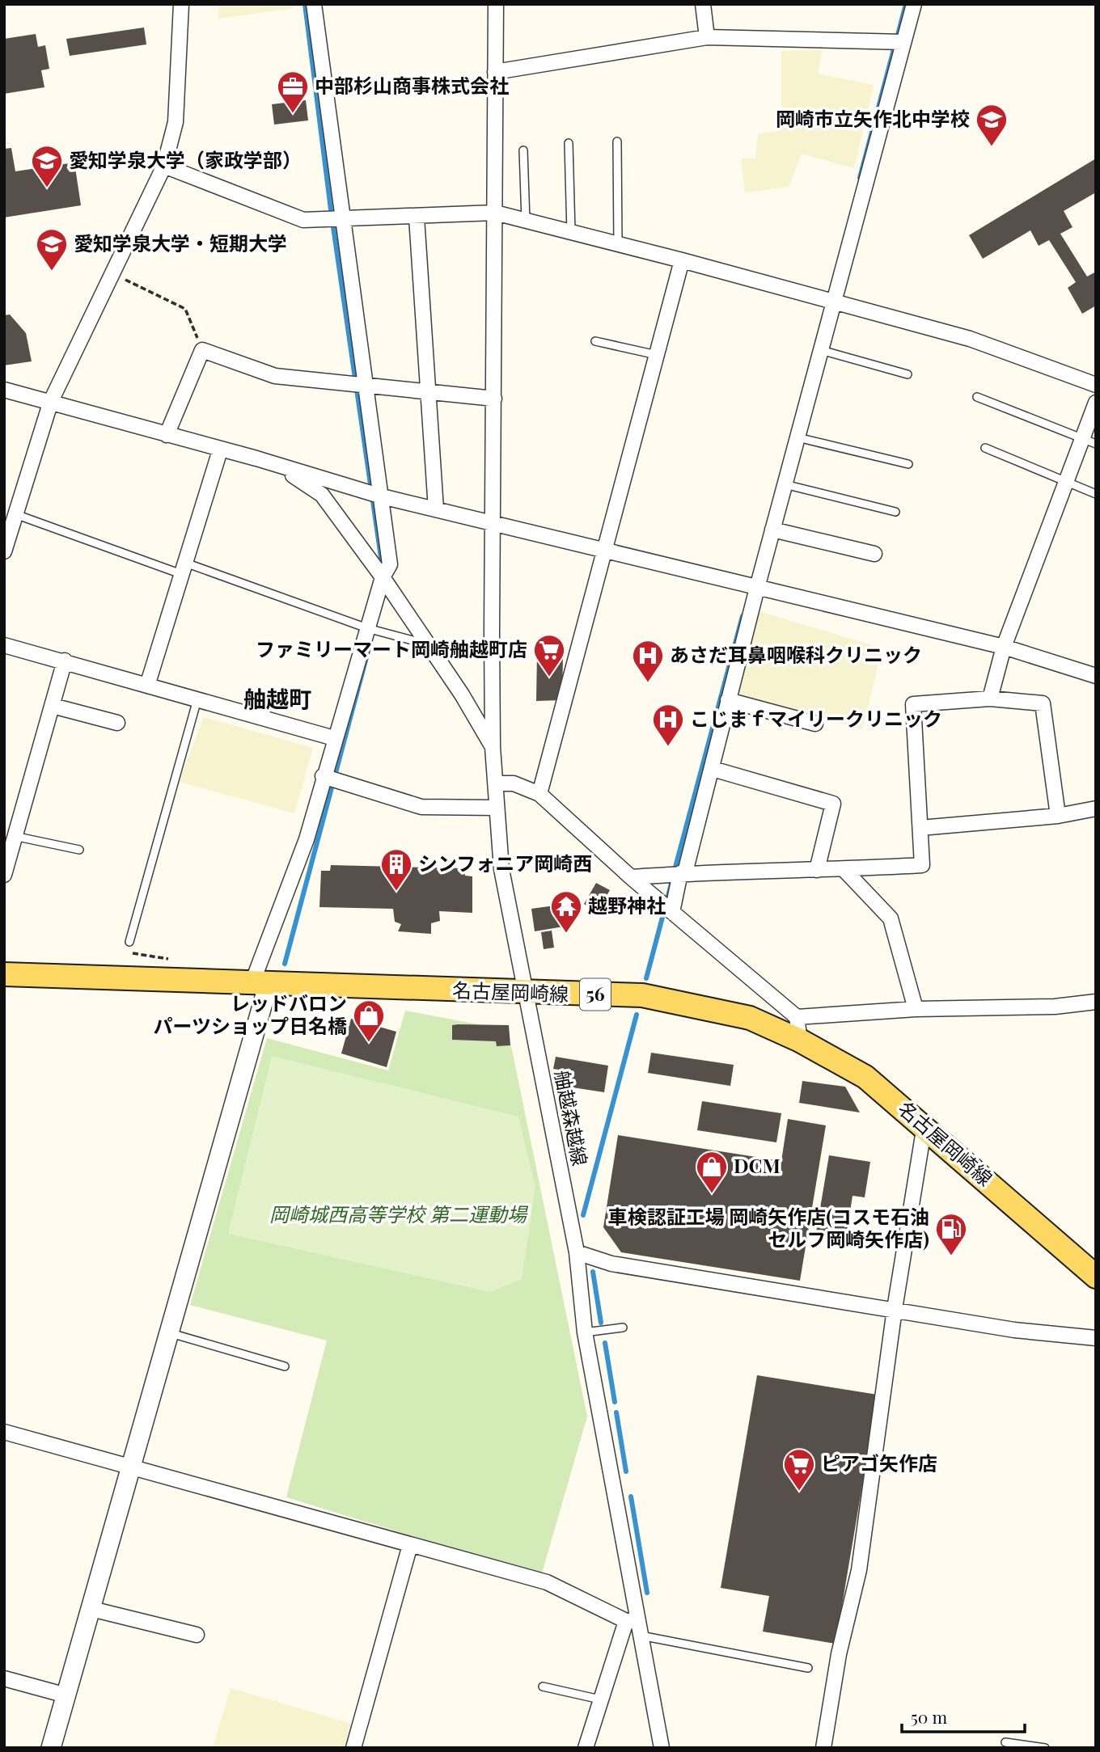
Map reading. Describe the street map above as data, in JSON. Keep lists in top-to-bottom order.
{
  "streets": {
    "main road": ["名古屋岡崎線", "56"],
    "street": ["舳越森越線"]
  },
  "crossings": [
    ["名古屋岡崎線", "舳越森越線"]
  ],
  "districts": ["舳越町"],
  "parks": ["岡崎城西高等学校 第二運動場"],
  "places": {
    "office": ["中部杉山商事株式会社"],
    "school or university": ["岡崎市立矢作北中学校", "愛知学泉大学（家政学部）", "愛知学泉大学・短期大学"],
    "supermarket": ["ファミリーマート岡崎舳越町店", "ピアゴ矢作店"],
    "hospital": ["あさだ耳鼻咽喉科クリニック", "こじまｆマイリークリニック"],
    "building": ["シンフォニア岡崎西"],
    "temple": ["越野神社"],
    "shop": ["レッドバロン パーツショップ日名橋", "DCM"],
    "fuel station": ["車検認証工場 岡崎矢作店(コスモ石油 セルフ岡崎矢作店)"]
  },
  "scale_bar": "50 m"
}
